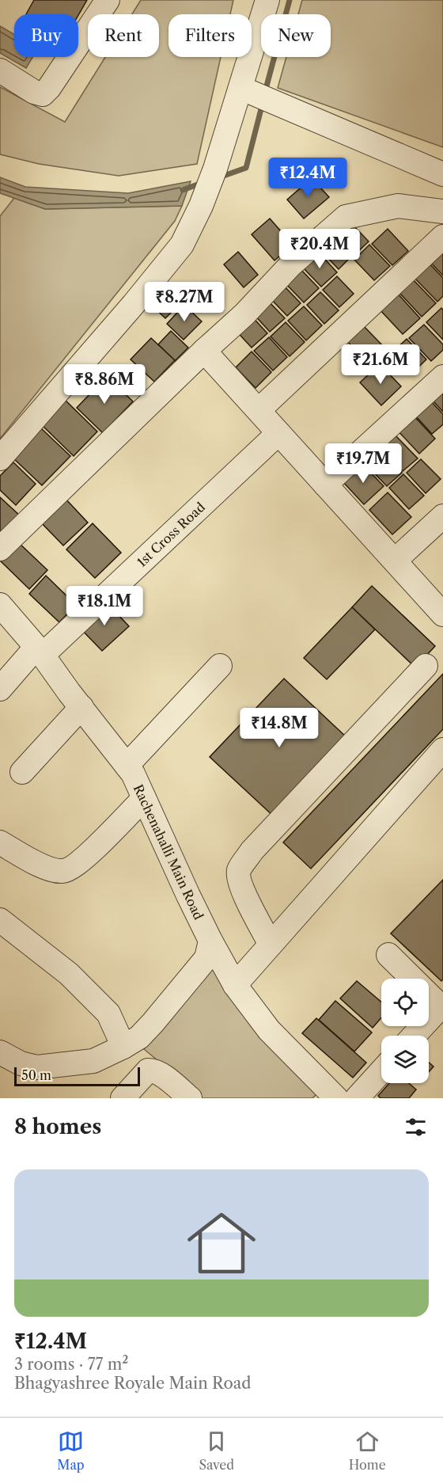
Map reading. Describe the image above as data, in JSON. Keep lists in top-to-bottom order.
{
  "streets": {
    "street": ["1st Cross Road", "Rachenahalli Main Road"]
  },
  "crossings": [
    ["1st Cross Road", "Rachenahalli Main Road"]
  ],
  "scale_bar": "50 m",
  "page": {
    "chip": [
      "Buy",
      "Rent",
      "Filters",
      "New"
    ],
    "price": [
      "₹12.4M",
      "₹20.4M",
      "₹8.27M",
      "₹21.6M",
      "₹8.86M",
      "₹19.7M",
      "₹18.1M",
      "₹14.8M"
    ],
    "scale": "50 m",
    "heading": "8 homes",
    "list": [
      {
        "name": "₹12.4M",
        "note": "3 rooms · 77 m² · Bhagyashree Royale Main Road"
      }
    ],
    "tabs": ["Map", "Saved", "Home"]
  }
}
